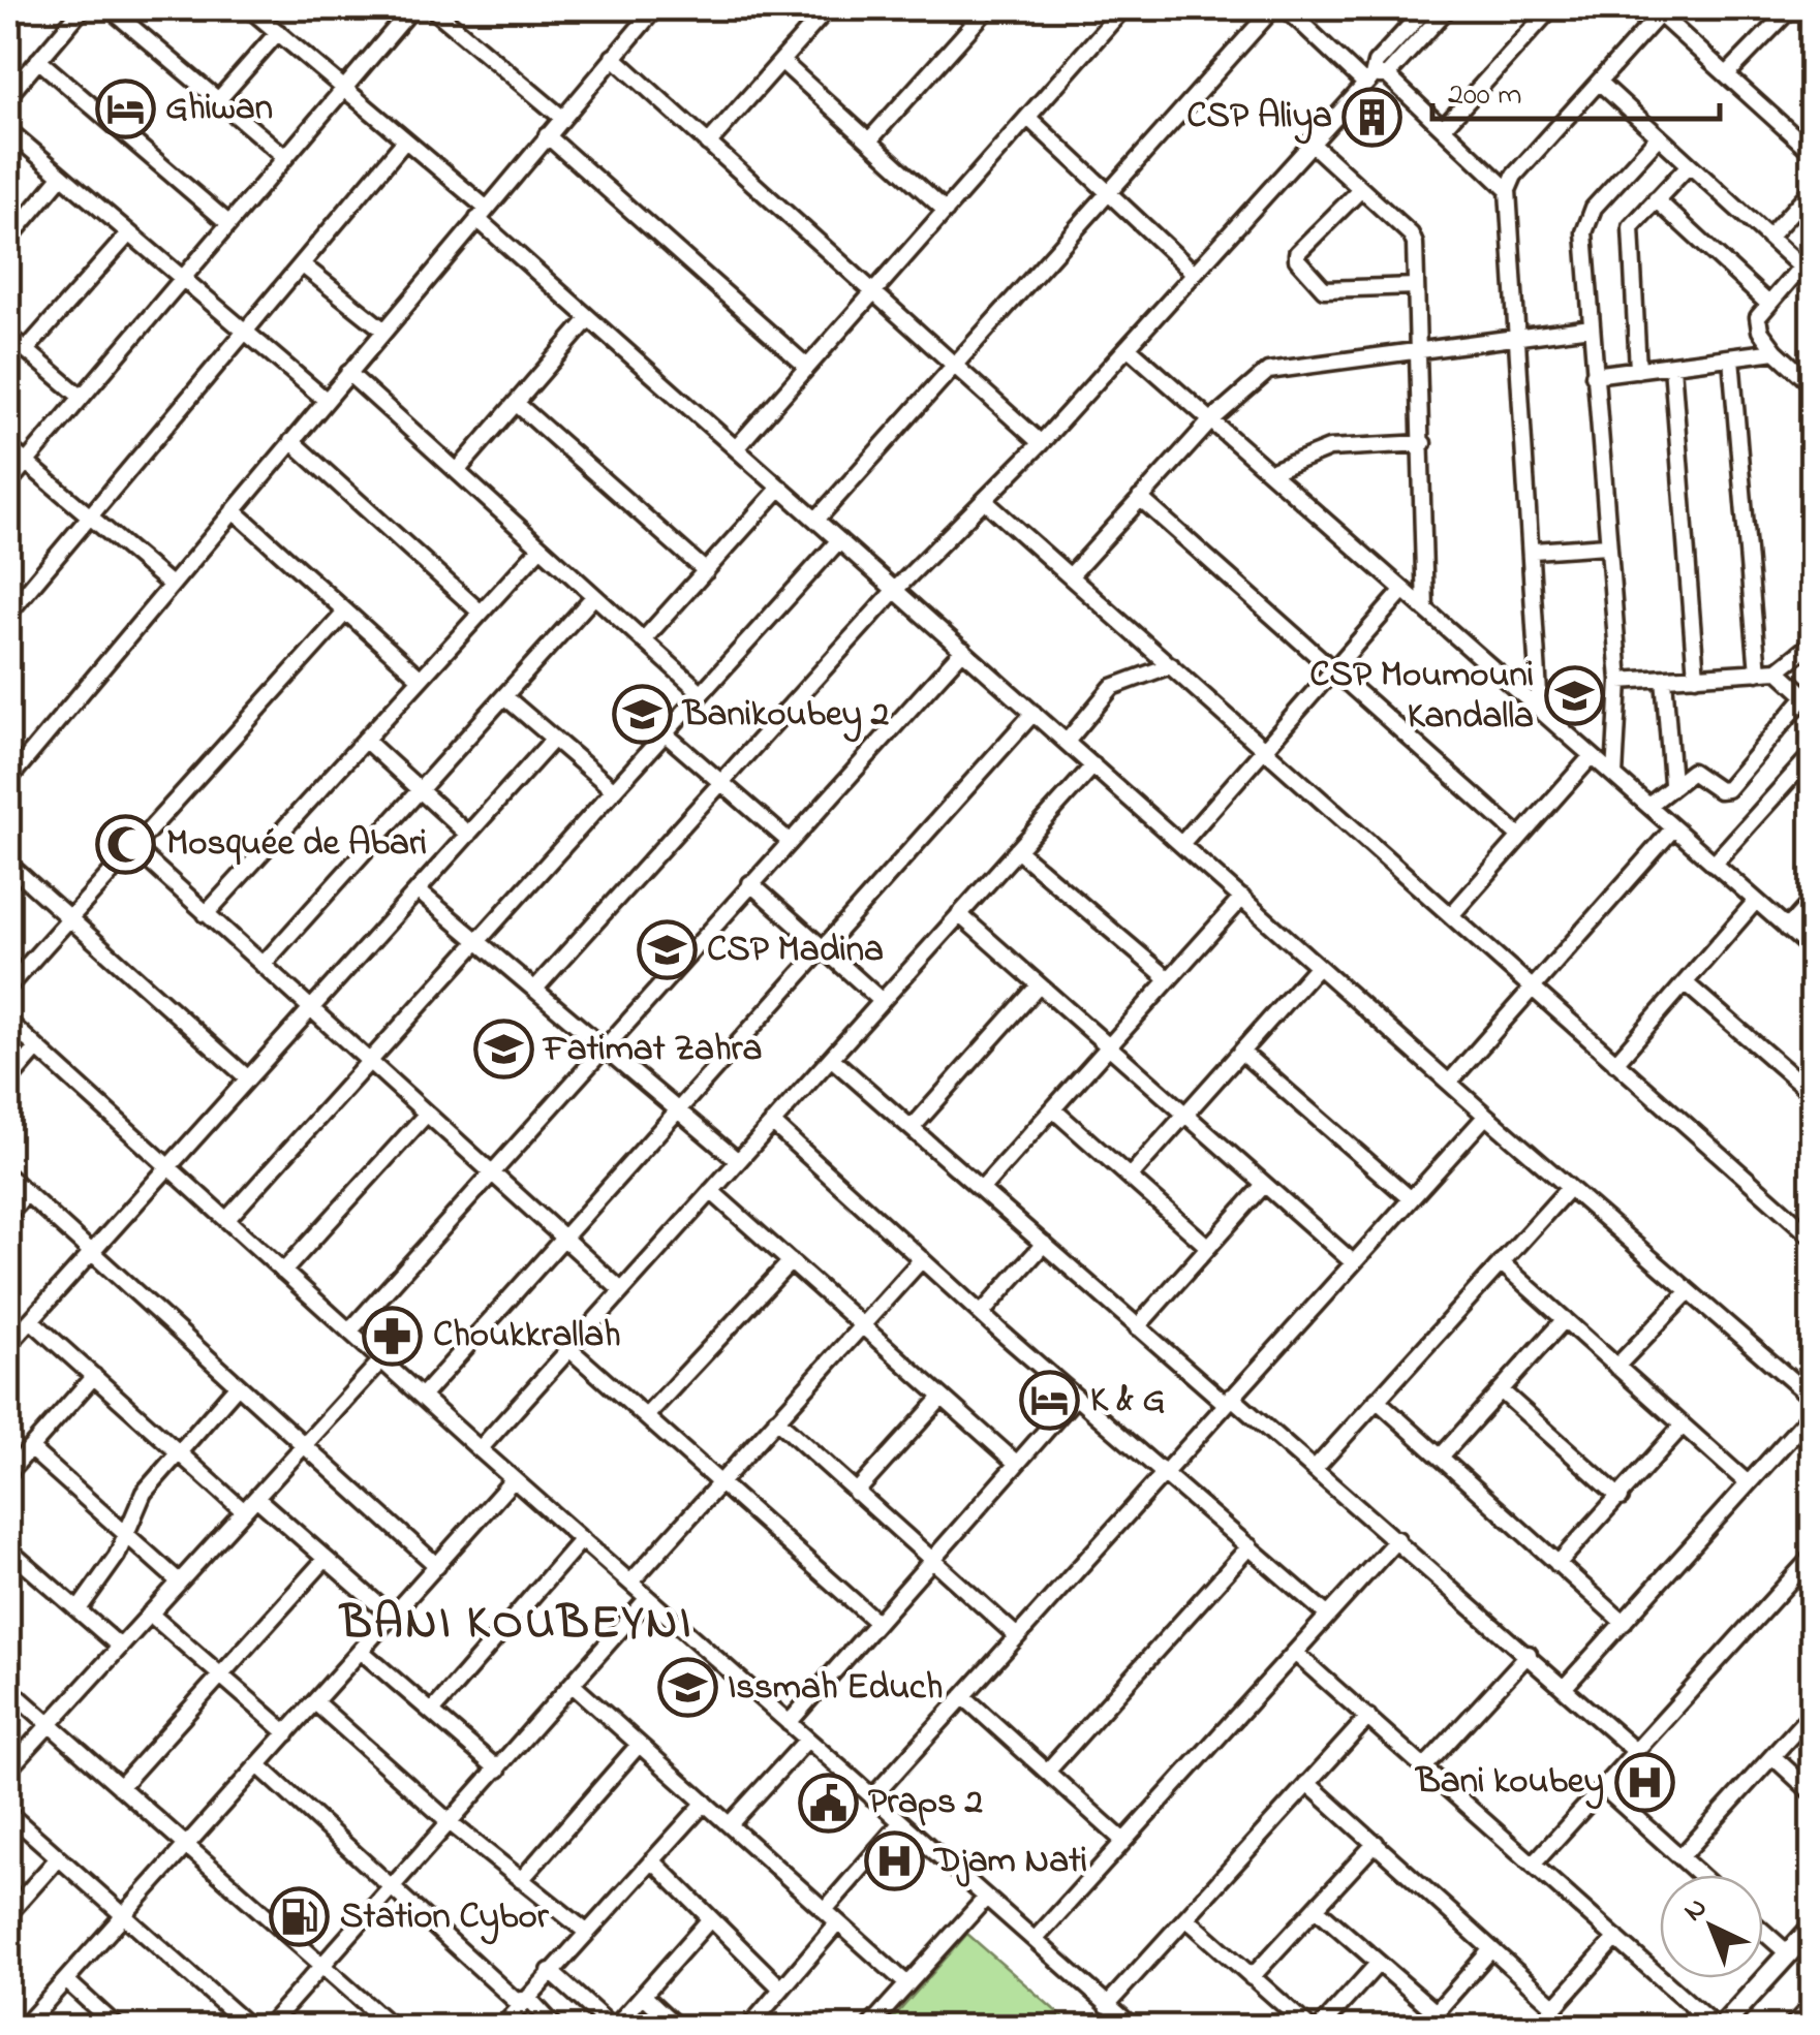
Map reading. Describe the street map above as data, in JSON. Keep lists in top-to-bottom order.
{
  "districts": ["BANI KOUBEYNI"],
  "places": {
    "hotel": ["Ghiwan", "K & G"],
    "building": ["CSP Aliya"],
    "school or university": [
      "CSP Moumouni Kandalla",
      "Banikoubey 2",
      "CSP Madina",
      "Fatimat Zahra",
      "Issmah Educh"
    ],
    "mosque": ["Mosquée de Abari"],
    "pharmacy": ["Choukkrallah"],
    "hospital": ["Bani koubey", "Djam Nati"],
    "public building": ["Praps 2"],
    "fuel station": ["Station Cybor"]
  },
  "scale_bar": "200 m",
  "north": "top left"
}
